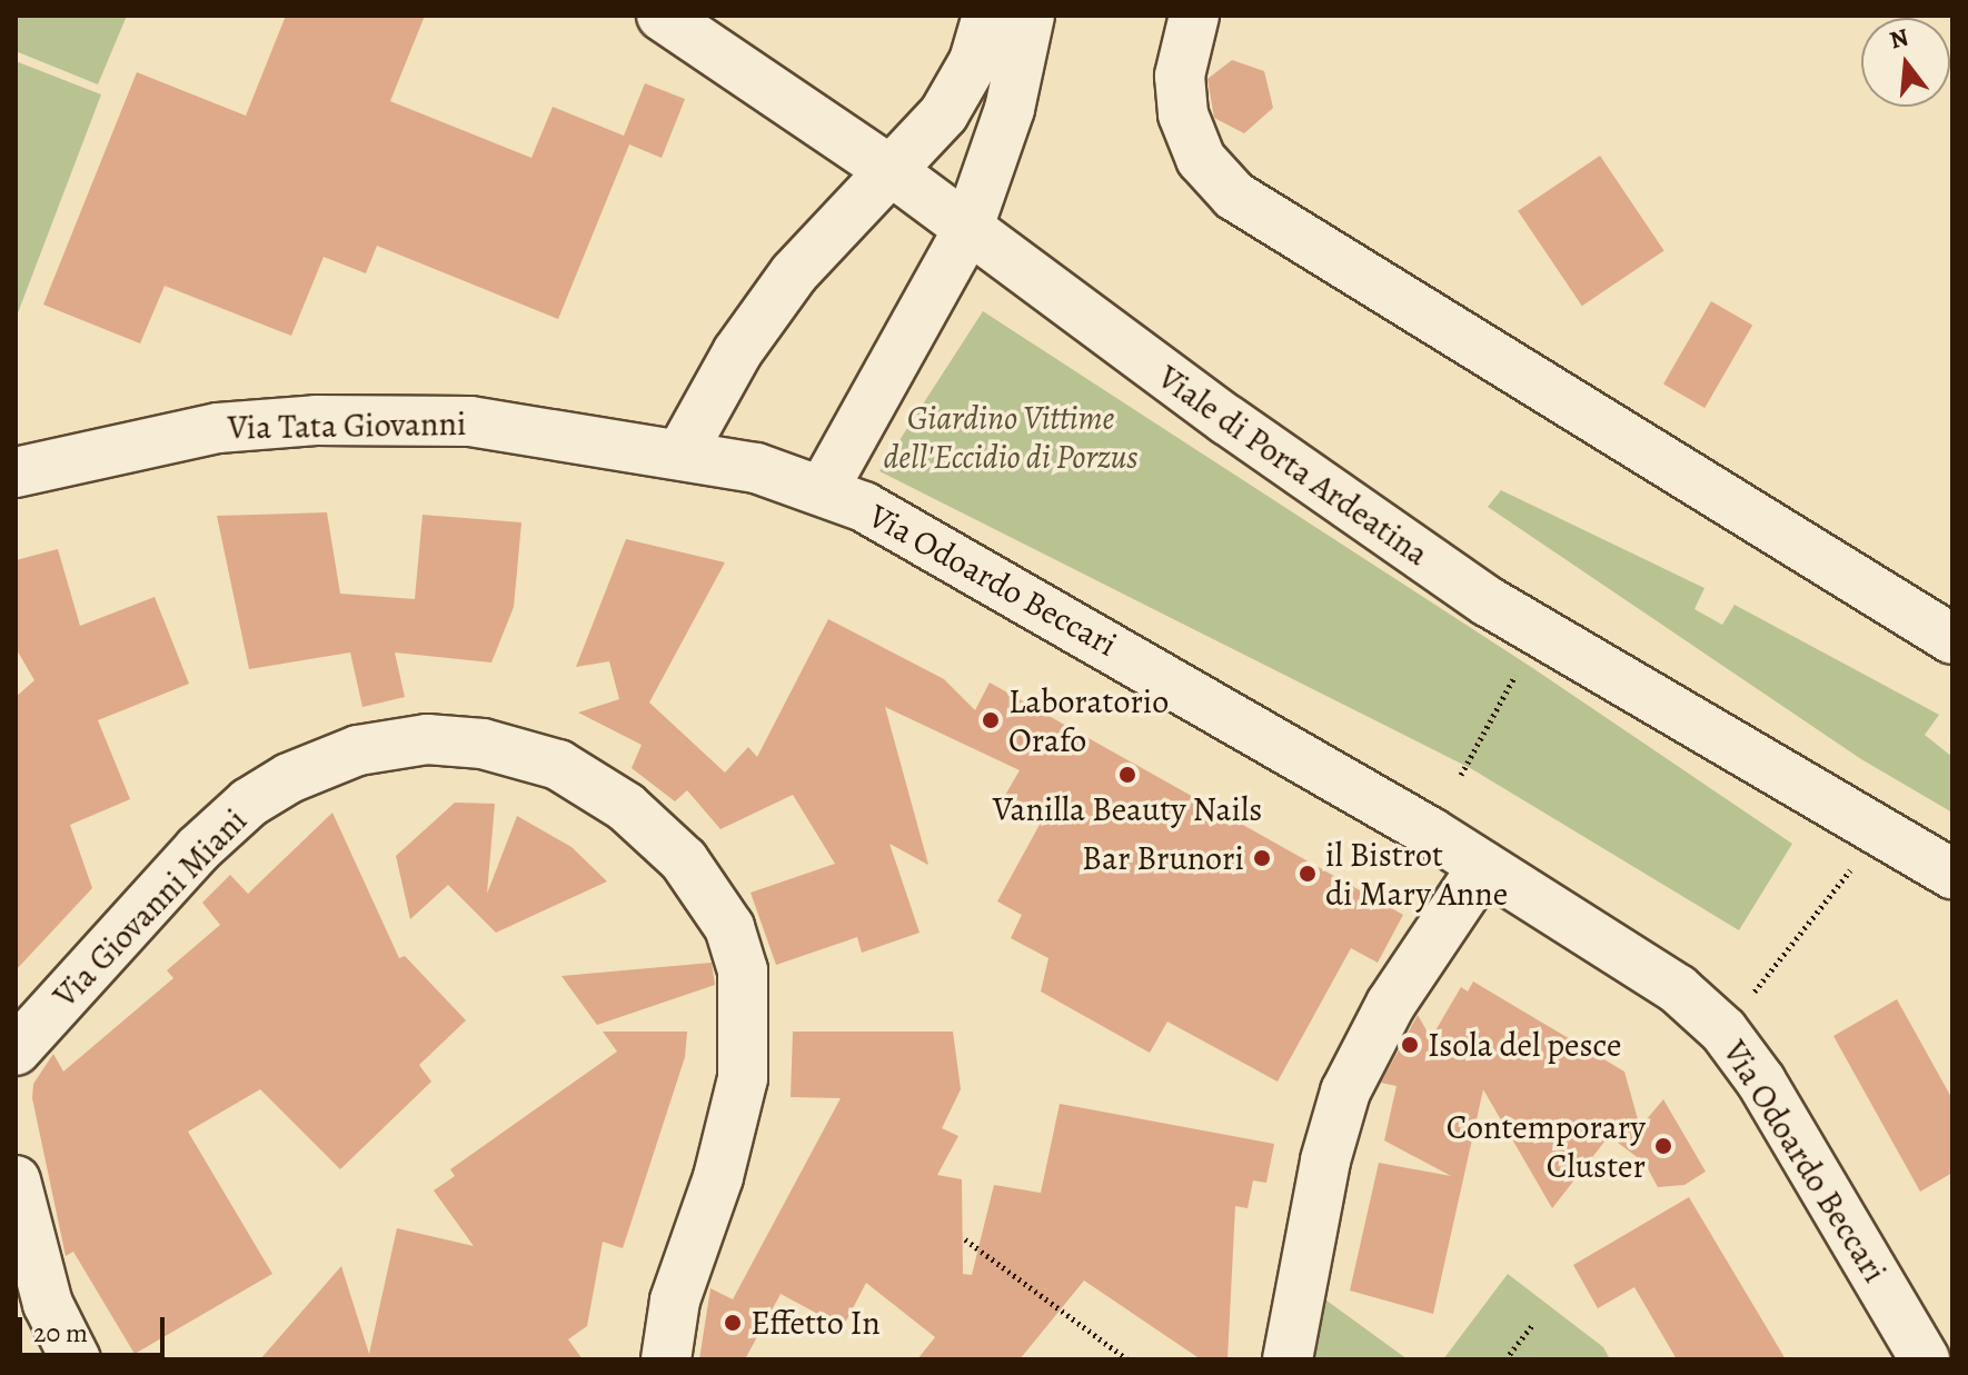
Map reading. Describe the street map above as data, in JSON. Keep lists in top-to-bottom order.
{
  "streets": {
    "street": [
      "Via Tata Giovanni",
      "Viale di Porta Ardeatina",
      "Via Odoardo Beccari",
      "Via Giovanni Miani"
    ]
  },
  "crossings": [
    ["Via Tata Giovanni", "Via Odoardo Beccari"]
  ],
  "parks": ["Giardino Vittime dell'Eccidio di Porzus"],
  "places": [
    "Laboratorio Orafo",
    "Vanilla Beauty Nails",
    "Bar Brunori",
    "il Bistrot di Mary Anne",
    "Isola del pesce",
    "Contemporary Cluster",
    "Effetto In"
  ],
  "scale_bar": "20 m",
  "north": "top"
}
